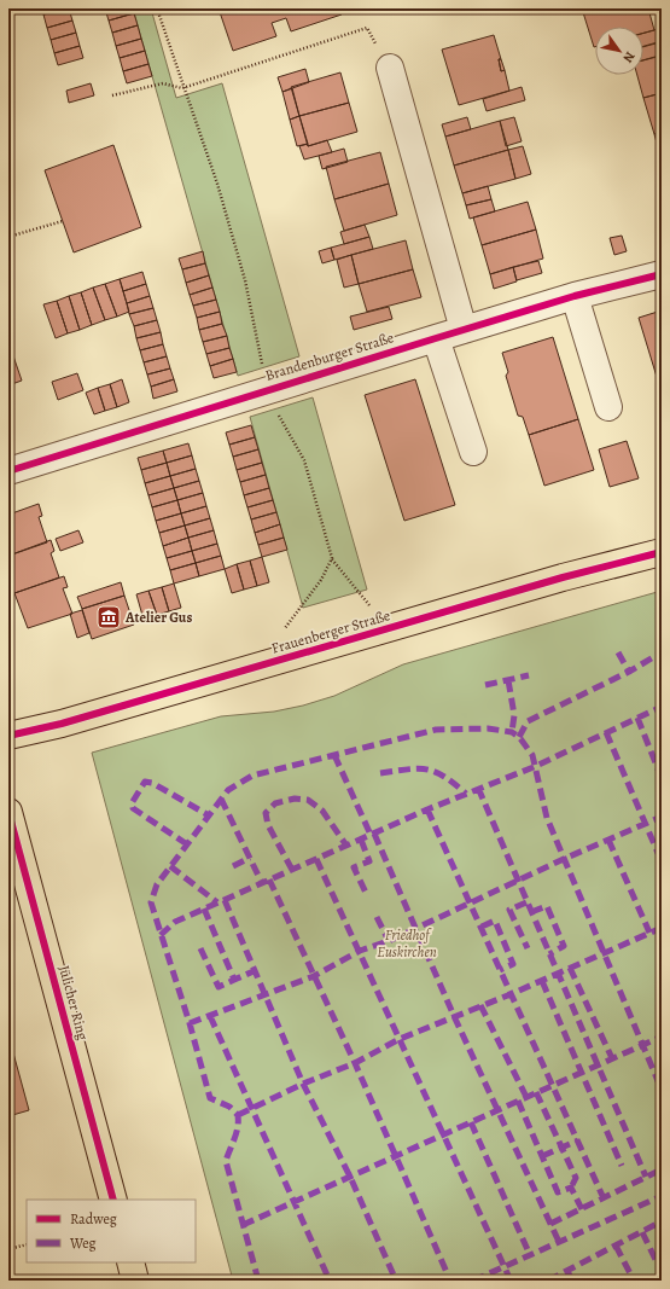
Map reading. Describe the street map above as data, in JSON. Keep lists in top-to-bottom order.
{
  "streets": {
    "main road": ["Frauenberger Straße", "Jülicher Ring"],
    "street": ["Brandenburger Straße"]
  },
  "parks": ["Friedhof Euskirchen"],
  "places": {
    "museum": ["Atelier Gus"]
  },
  "legend": ["Radweg", "Weg"],
  "north": "bottom right"
}
